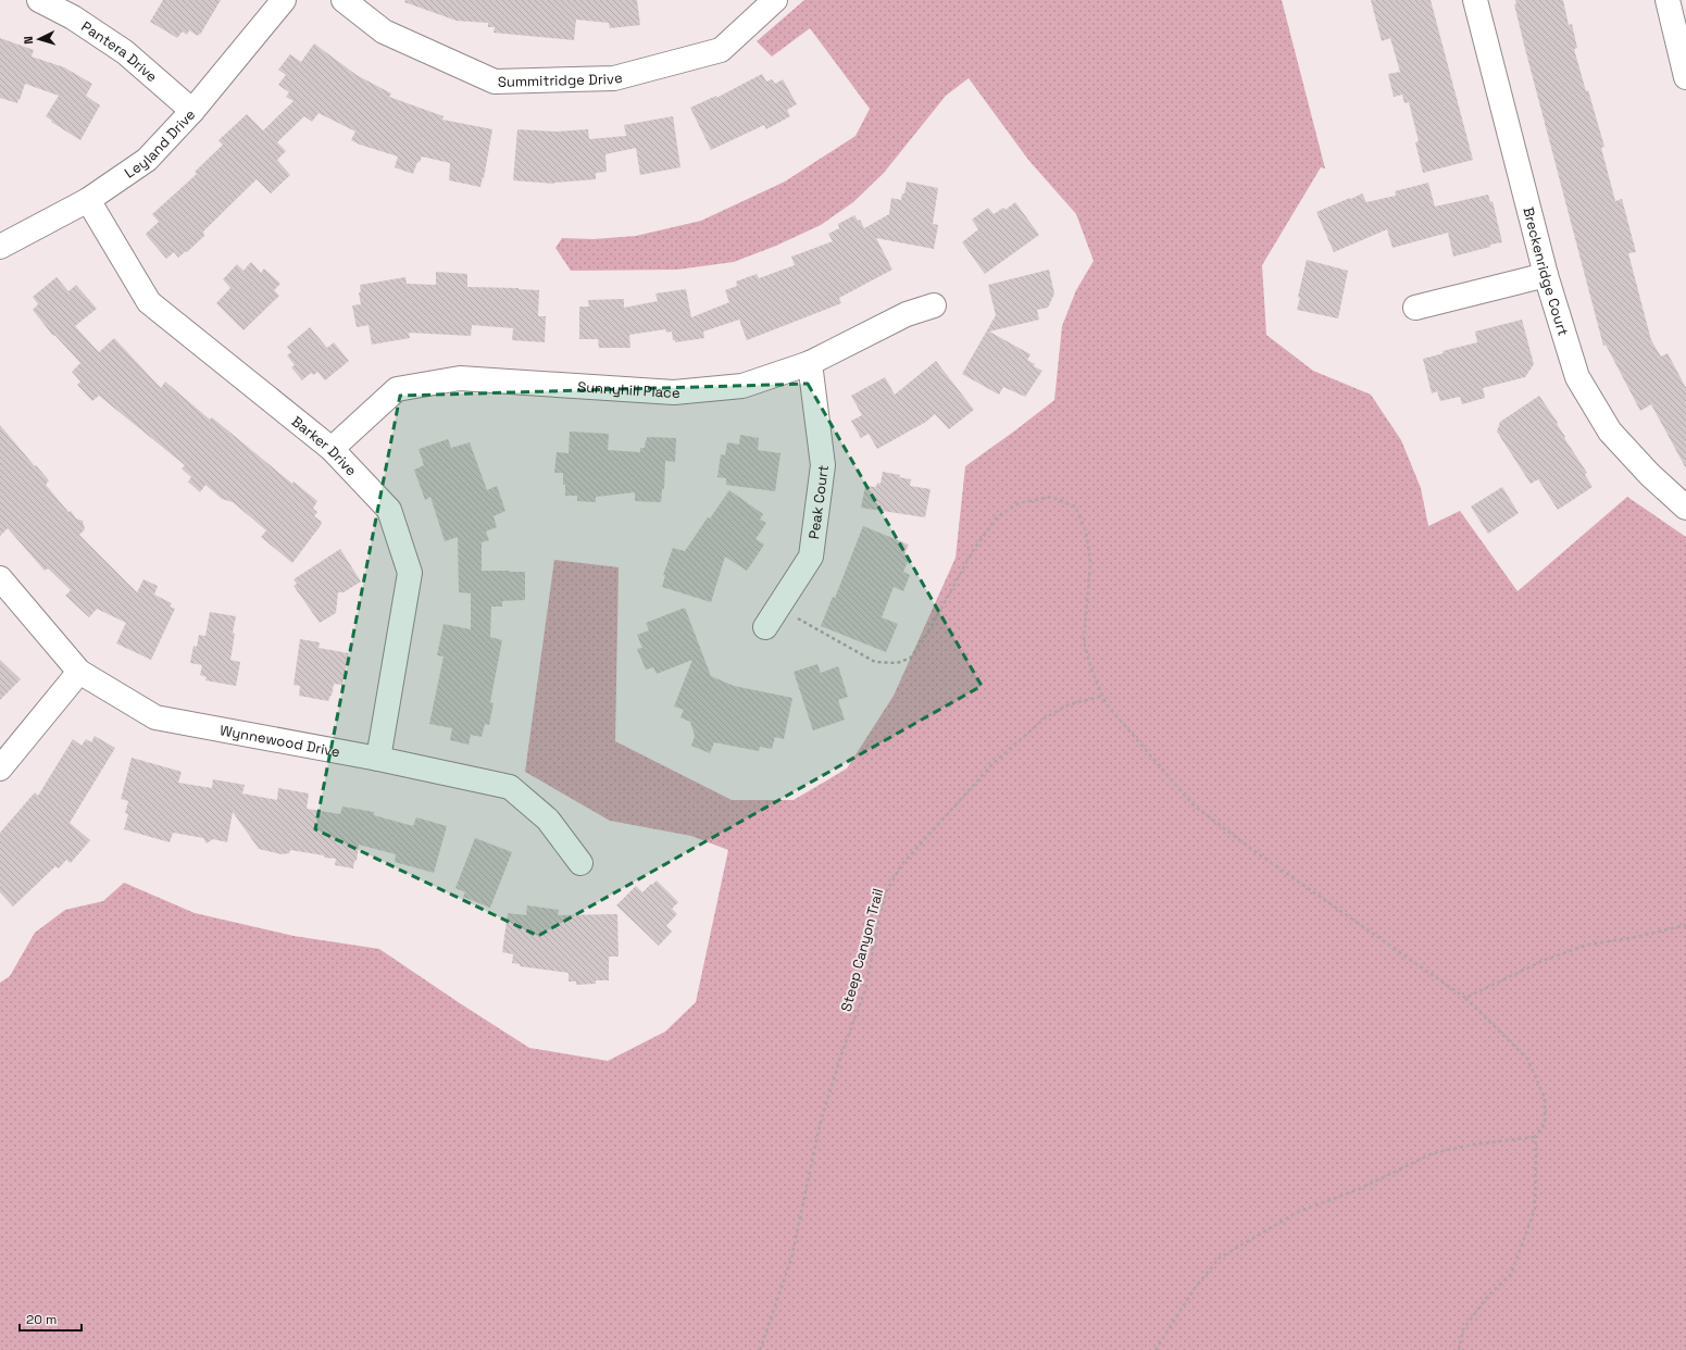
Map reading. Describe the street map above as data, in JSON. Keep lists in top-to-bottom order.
{
  "streets": {
    "street": [
      "Pantera Drive",
      "Summitridge Drive",
      "Leyland Drive",
      "Breckenridge Court",
      "Sunnyhill Place",
      "Barker Drive",
      "Peak Court",
      "Wynnewood Drive"
    ],
    "path": ["Steep Canyon Trail"]
  },
  "crossings": [
    ["Pantera Drive", "Leyland Drive"],
    ["Leyland Drive", "Barker Drive"],
    ["Sunnyhill Place", "Barker Drive"],
    ["Sunnyhill Place", "Peak Court"],
    ["Barker Drive", "Wynnewood Drive"]
  ],
  "scale_bar": "20 m",
  "north": "left"
}
